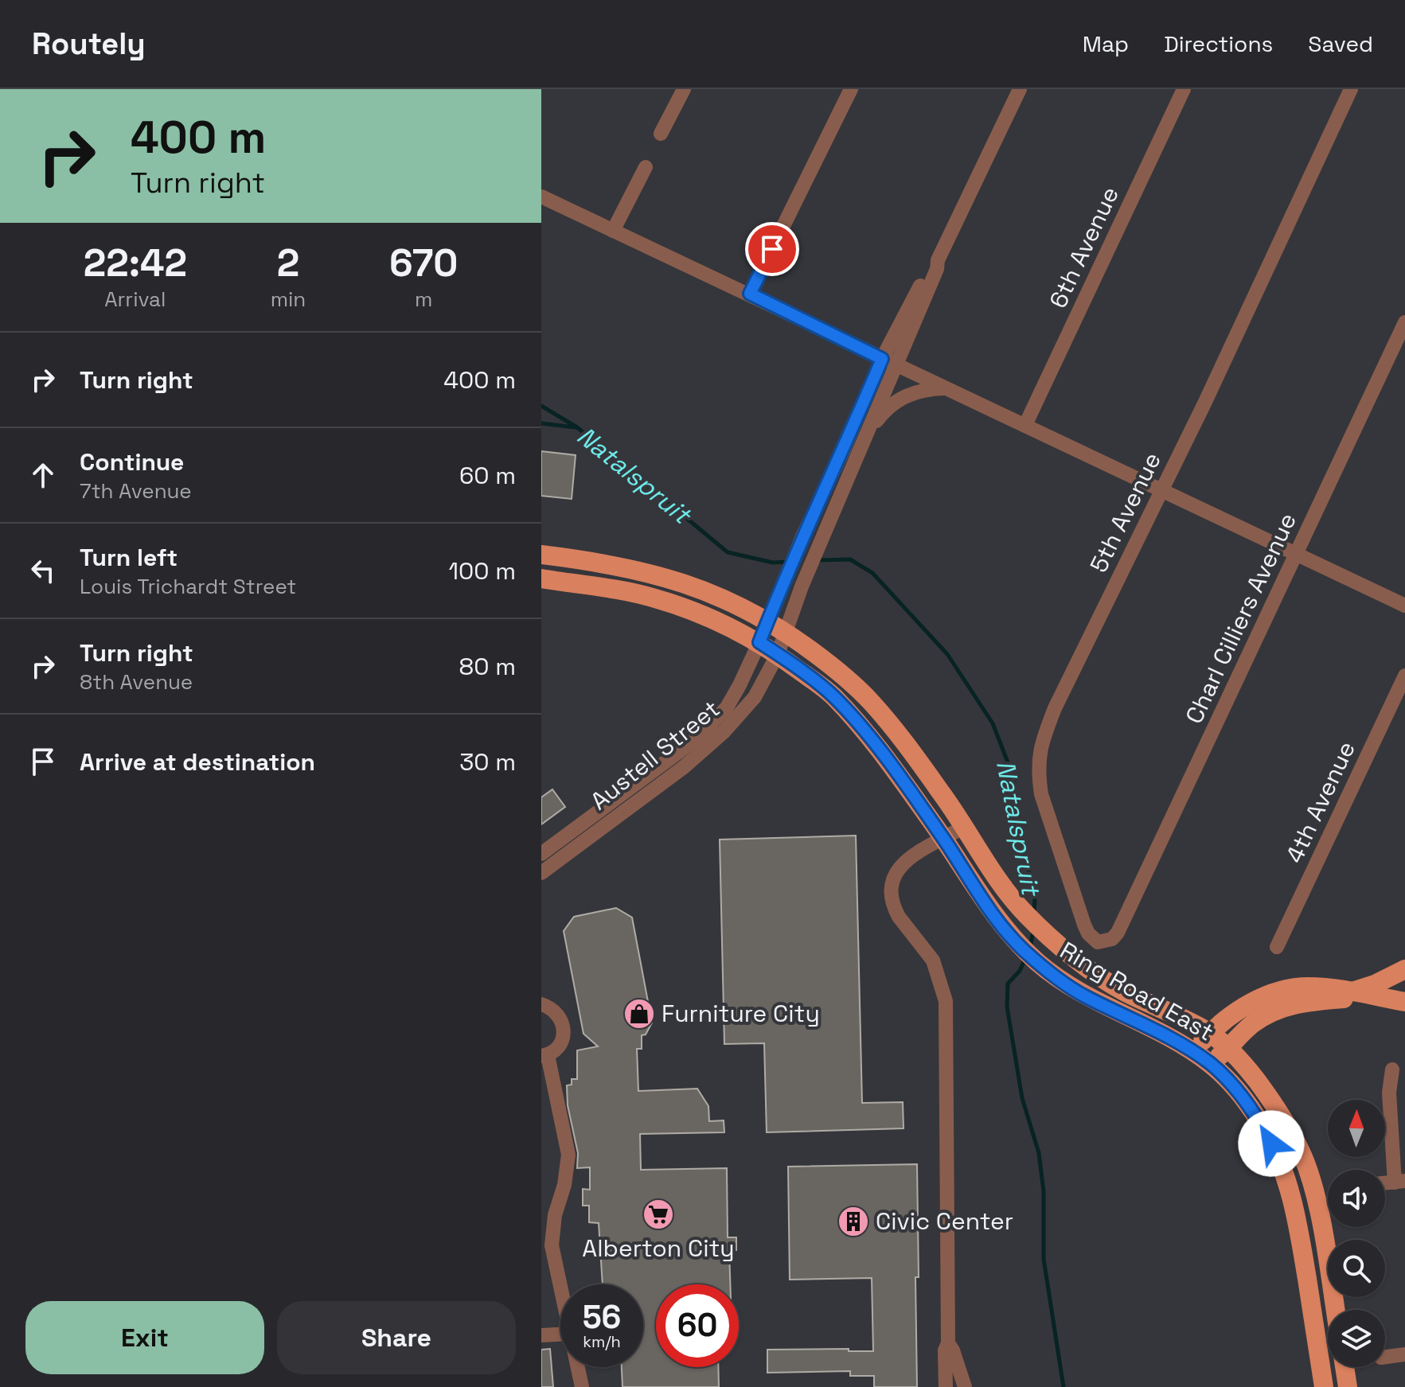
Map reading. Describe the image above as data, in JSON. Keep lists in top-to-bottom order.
{
  "streets": {
    "main road": ["Ring Road East"],
    "street": [
      "6th Avenue",
      "5th Avenue",
      "Charl Cilliers Avenue",
      "Austell Street",
      "4th Avenue"
    ]
  },
  "crossings": [
    ["5th Avenue", "Charl Cilliers Avenue"],
    ["Austell Street", "Ring Road East"]
  ],
  "water": ["Natalspruit"],
  "places": {
    "shop": ["Furniture City"],
    "supermarket": ["Alberton City"],
    "building": ["Civic Center"]
  },
  "north": "top",
  "page": {
    "header": "Routely",
    "nav": ["Map", "Directions", "Saved"],
    "turn": ["400 m", "Turn right"],
    "eta": [
      "22:42",
      "Arrival",
      "2",
      "min",
      "670",
      "m"
    ],
    "list": [
      {
        "name": "Turn right",
        "value": "400 m"
      },
      {
        "name": "Continue",
        "note": "7th Avenue",
        "value": "60 m"
      },
      {
        "name": "Turn left",
        "note": "Louis Trichardt Street",
        "value": "100 m"
      },
      {
        "name": "Turn right",
        "note": "8th Avenue",
        "value": "80 m"
      },
      {
        "name": "Arrive at destination",
        "value": "30 m"
      }
    ],
    "speed": "56 km/h",
    "limit": "60",
    "buttons": ["Exit", "Share"]
  }
}
